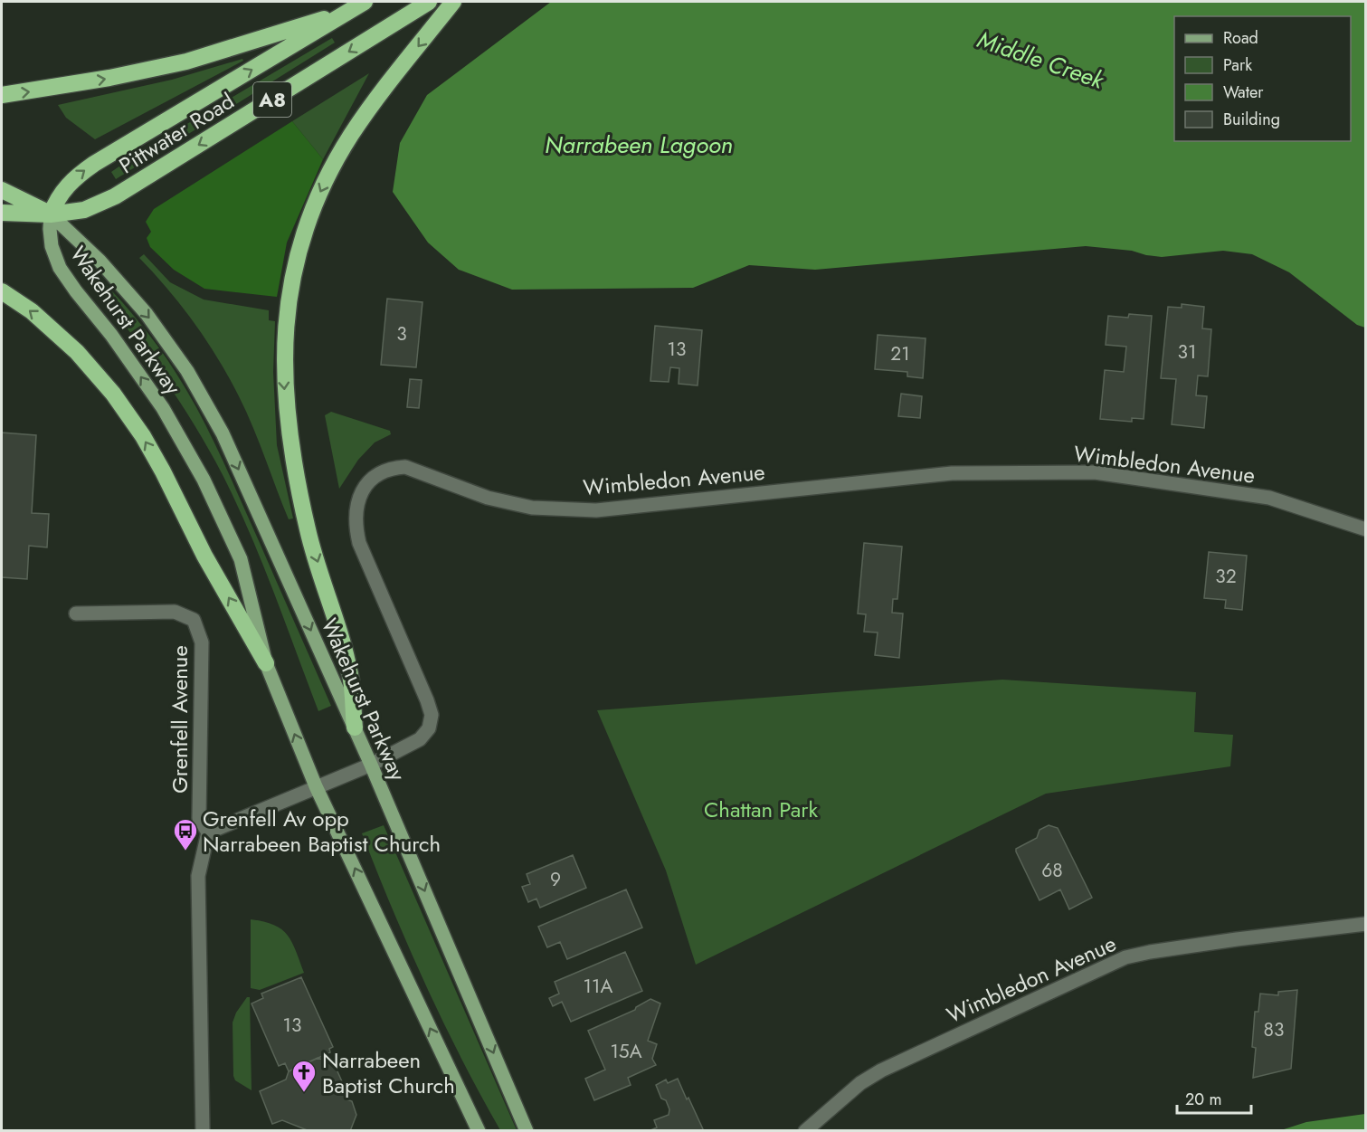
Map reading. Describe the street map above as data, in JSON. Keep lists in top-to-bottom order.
{
  "streets": {
    "highway": ["A8", "Pittwater Road"],
    "main road": ["Wakehurst Parkway"],
    "street": ["Wimbledon Avenue", "Grenfell Avenue"]
  },
  "crossings": [
    ["Pittwater Road", "Wakehurst Parkway"],
    ["Wakehurst Parkway", "Wimbledon Avenue"],
    ["Wimbledon Avenue", "Grenfell Avenue"]
  ],
  "water": ["Middle Creek", "Narrabeen Lagoon"],
  "parks": ["Chattan Park"],
  "places": {
    "bus stop": ["Grenfell Av opp Narrabeen Baptist Church"],
    "church": ["Narrabeen Baptist Church"]
  },
  "house_numbers": [
    "3",
    "13",
    "31",
    "21",
    "32",
    "68",
    "9",
    "11A",
    "13",
    "83",
    "15A"
  ],
  "legend": [
    "Road",
    "Park",
    "Water",
    "Building"
  ],
  "scale_bar": "20 m"
}
